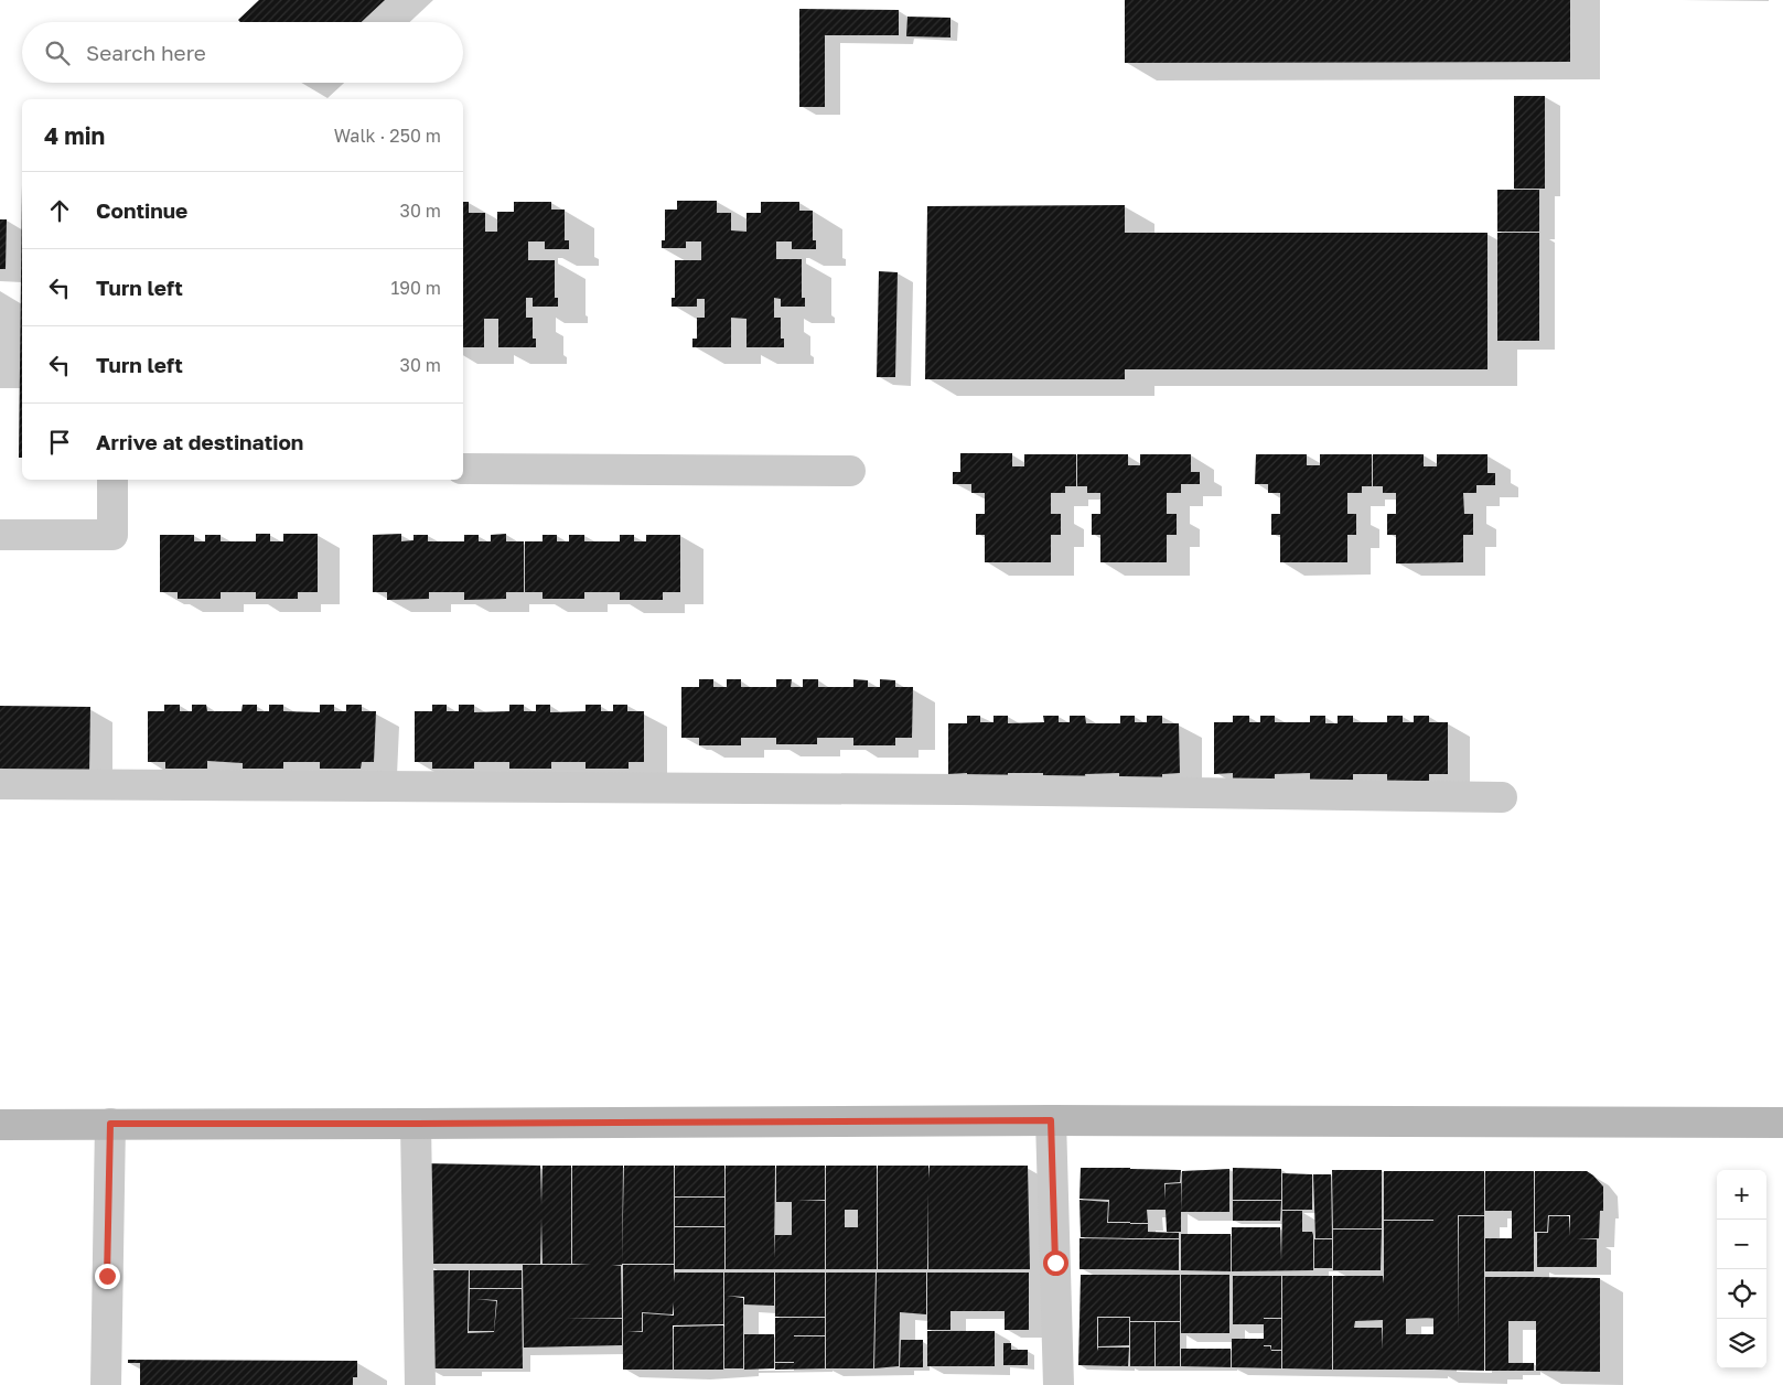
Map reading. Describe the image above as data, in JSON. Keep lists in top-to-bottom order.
{
  "page": {
    "search": "Search here",
    "heading": ["4 min", "Walk · 250 m"],
    "list": [
      ["Continue", "30 m"],
      ["Turn left", "190 m"],
      ["Turn left", "30 m"],
      "Arrive at destination"
    ],
    "map_buttons": ["+", "−"]
  }
}
